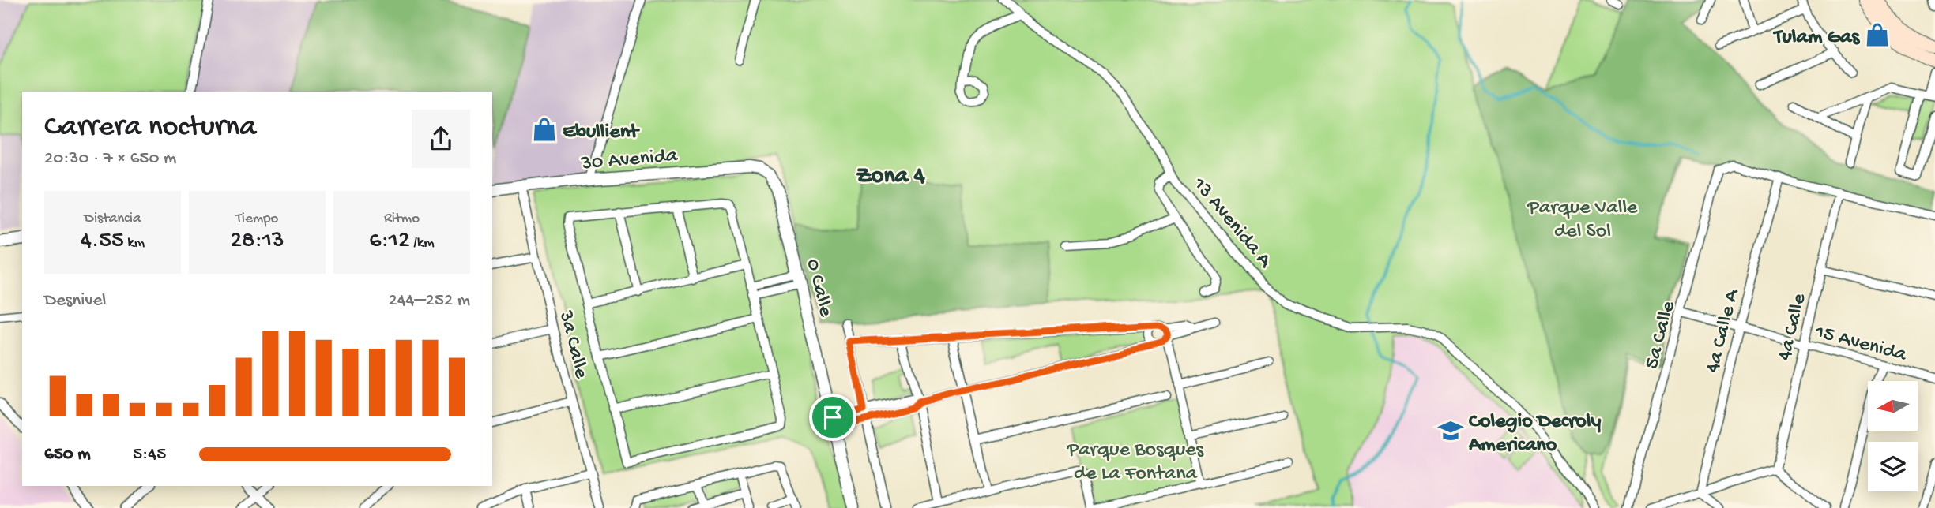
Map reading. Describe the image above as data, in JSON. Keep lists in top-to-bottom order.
{
  "streets": {
    "street": [
      "30 Avenida",
      "13 Avenida A",
      "0 Calle",
      "4a Calle",
      "4a Calle A",
      "5a Calle",
      "15 Avenida",
      "3a Calle"
    ]
  },
  "crossings": [
    ["30 Avenida", "0 Calle"],
    ["30 Avenida", "3a Calle"],
    ["4a Calle", "15 Avenida"],
    ["4a Calle A", "5a Calle"],
    ["4a Calle A", "15 Avenida"],
    ["5a Calle", "15 Avenida"]
  ],
  "districts": ["Zona 4"],
  "parks": ["Parque Valle del Sol", "Parque Bosques de La Fontana"],
  "places": {
    "shop": ["Tulam Gas", "Ebullient"],
    "school or university": ["Colegio Decroly Americano"]
  },
  "north": "left",
  "page": {
    "heading": ["Carrera nocturna", "20:30 · 7 × 650 m"],
    "stats": [
      ["Distancia", "4.55 km"],
      ["Tiempo", "28:13"],
      ["Ritmo", "6:12 /km"]
    ],
    "chart": ["Desnivel", "244–252 m"],
    "list": [
      {
        "name": "650 m",
        "note": "5:45"
      }
    ]
  }
}
